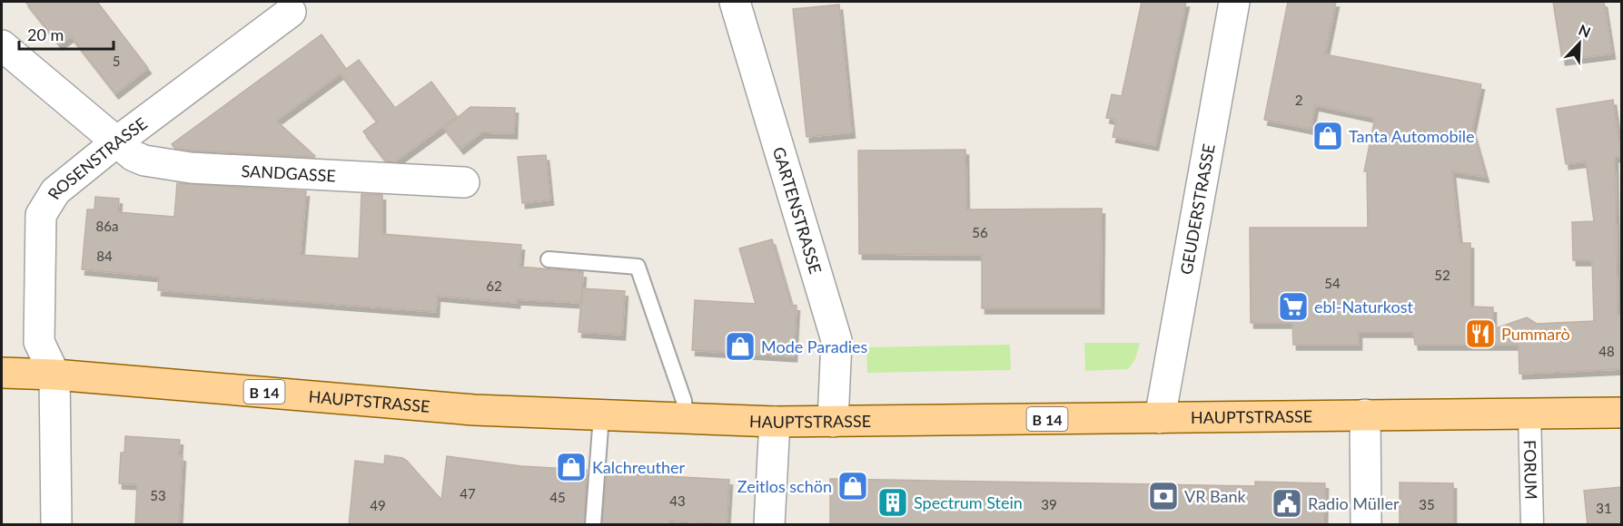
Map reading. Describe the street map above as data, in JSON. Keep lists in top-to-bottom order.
{
  "streets": {
    "main road": ["B 14", "HAUPTSTRASSE"],
    "street": [
      "ROSENSTRASSE",
      "SANDGASSE",
      "GARTENSTRASSE",
      "GEUDERSTRASSE",
      "FORUM"
    ]
  },
  "crossings": [
    ["ROSENSTRASSE", "SANDGASSE"],
    ["ROSENSTRASSE", "HAUPTSTRASSE"],
    ["GARTENSTRASSE", "HAUPTSTRASSE"],
    ["GEUDERSTRASSE", "HAUPTSTRASSE"],
    ["HAUPTSTRASSE", "FORUM"]
  ],
  "places": {
    "shop": [
      "Tanta Automobile",
      "Mode Paradies",
      "Kalchreuther",
      "Zeitlos schön"
    ],
    "supermarket": ["ebl-Naturkost"],
    "restaurant": ["Pummarò"],
    "bank": ["VR Bank"],
    "building": ["Spectrum Stein"],
    "public building": ["Radio Müller"]
  },
  "house_numbers": [
    "5",
    "2",
    "86a",
    "56",
    "84",
    "52",
    "54",
    "62",
    "48",
    "47",
    "53",
    "45",
    "43",
    "39",
    "35",
    "49",
    "31"
  ],
  "scale_bar": "20 m",
  "north": "top right"
}
